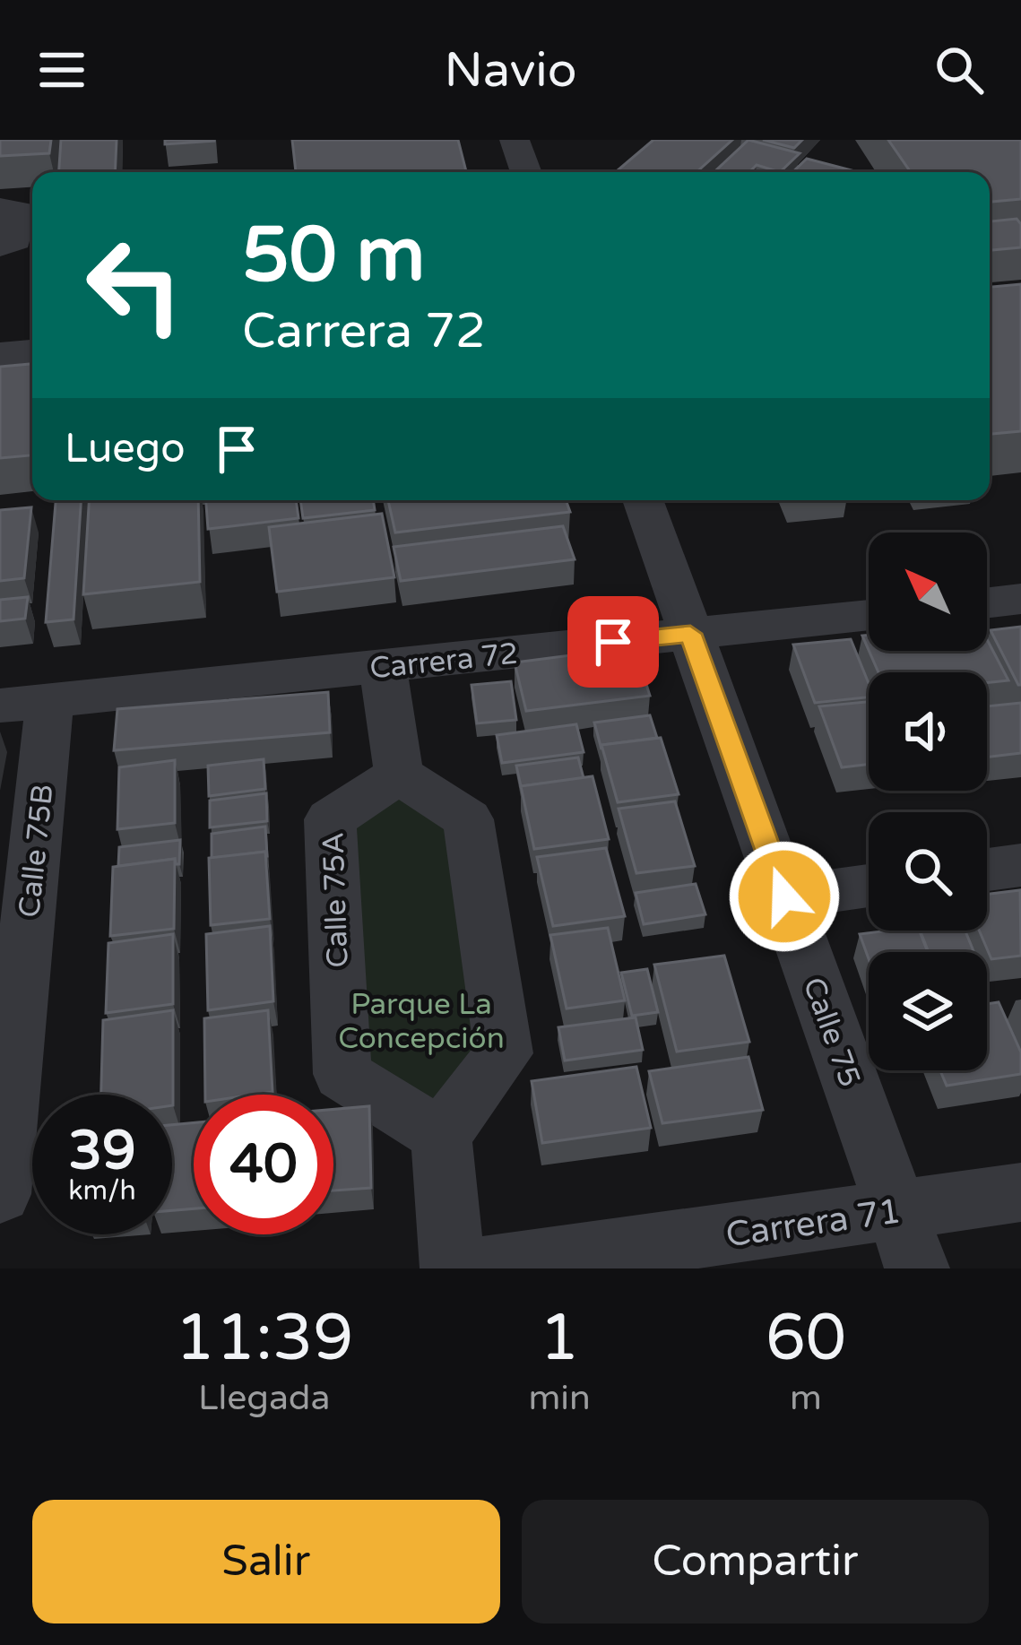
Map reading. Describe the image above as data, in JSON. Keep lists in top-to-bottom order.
{
  "streets": {
    "street": [
      "Carrera 72",
      "Calle 75B",
      "Calle 75A",
      "Calle 75",
      "Carrera 71"
    ]
  },
  "crossings": [
    ["Carrera 72", "Calle 75B"],
    ["Carrera 72", "Calle 75"],
    ["Calle 75", "Carrera 71"]
  ],
  "parks": ["Parque La Concepción"],
  "north": "top left",
  "page": {
    "header": "Navio",
    "turn": ["50 m", "Carrera 72"],
    "then": "Luego",
    "speed": "39 km/h",
    "limit": "40",
    "eta": [
      "11:39",
      "Llegada",
      "1",
      "min",
      "60",
      "m"
    ],
    "buttons": ["Salir", "Compartir"]
  }
}
